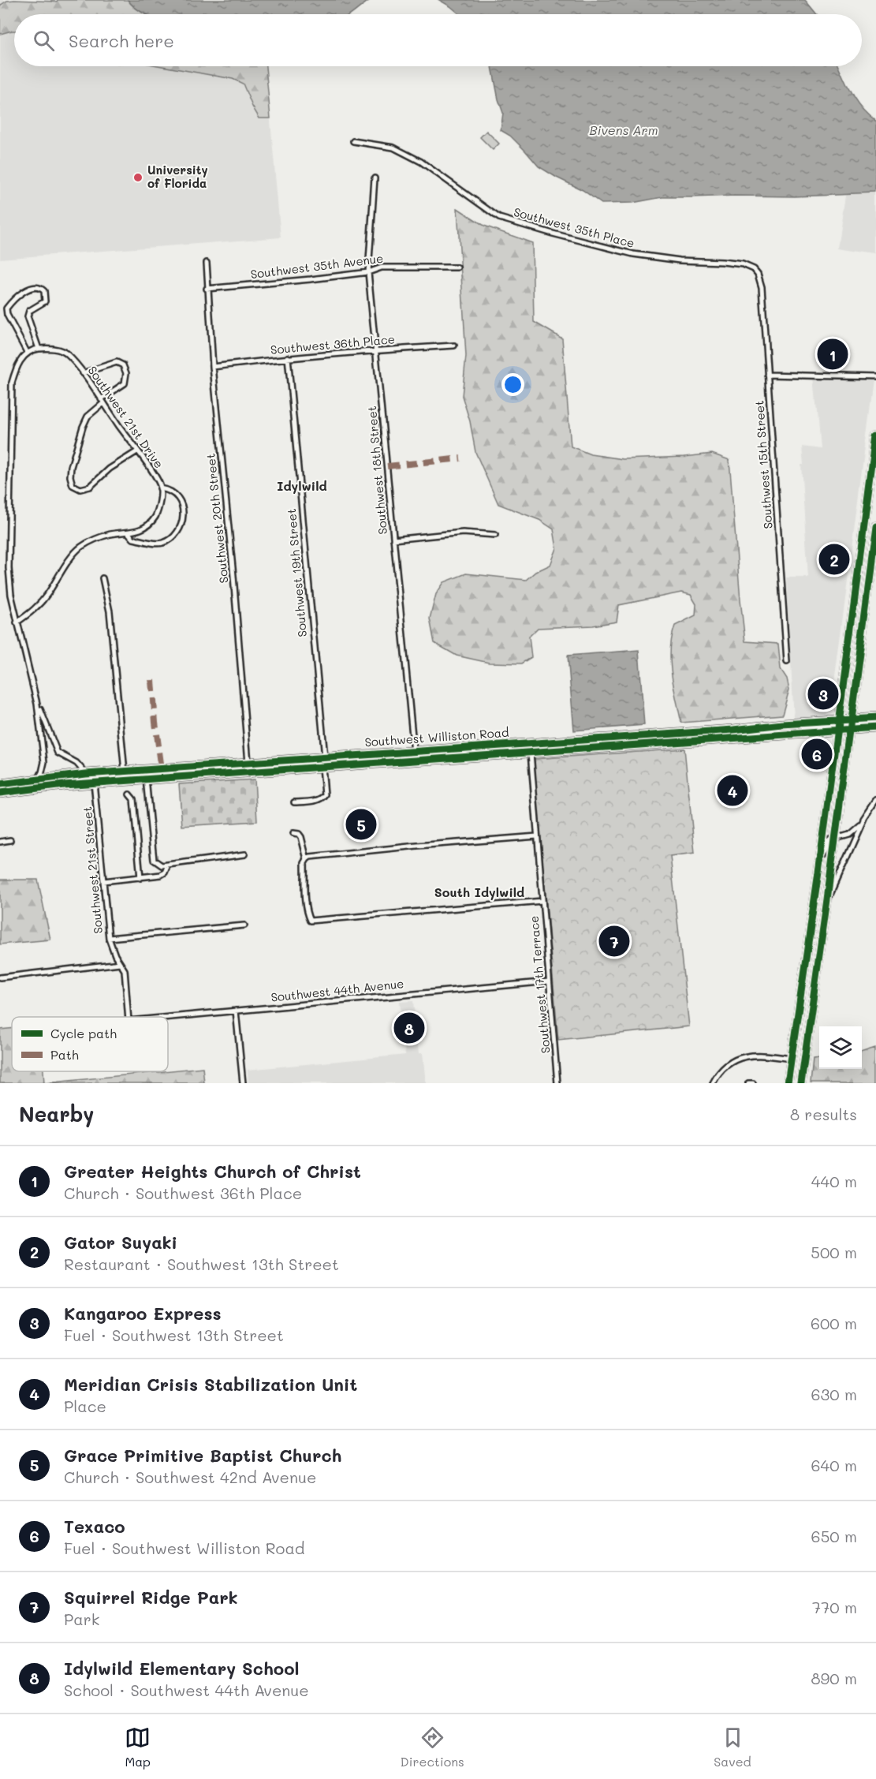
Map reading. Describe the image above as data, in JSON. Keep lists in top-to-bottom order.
{
  "streets": {
    "highway": ["Southwest Williston Road"],
    "street": [
      "Southwest 35th Place",
      "Southwest 35th Avenue",
      "Southwest 36th Place",
      "Southwest 21st Drive",
      "Southwest 15th Street",
      "Southwest 18th Street",
      "Southwest 20th Street",
      "Southwest 19th Street",
      "Southwest 21st Street",
      "Southwest 17th Terrace",
      "Southwest 44th Avenue"
    ]
  },
  "crossings": [
    ["Southwest 35th Place", "Southwest 15th Street"],
    ["Southwest 35th Avenue", "Southwest 18th Street"],
    ["Southwest 35th Avenue", "Southwest 20th Street"],
    ["Southwest 36th Place", "Southwest 18th Street"],
    ["Southwest 36th Place", "Southwest 20th Street"],
    ["Southwest 36th Place", "Southwest 19th Street"],
    ["Southwest 18th Street", "Southwest Williston Road"],
    ["Southwest 20th Street", "Southwest Williston Road"],
    ["Southwest 19th Street", "Southwest Williston Road"],
    ["Southwest Williston Road", "Southwest 21st Street"],
    ["Southwest Williston Road", "Southwest 17th Terrace"],
    ["Southwest 17th Terrace", "Southwest 44th Avenue"]
  ],
  "districts": ["Idylwild", "South Idylwild"],
  "water": ["Bivens Arm"],
  "places": ["University of Florida"],
  "legend": ["Cycle path", "Path"],
  "page": {
    "search": "Search here",
    "pins": [
      "1",
      "2",
      "3",
      "6",
      "4",
      "5",
      "7",
      "8"
    ],
    "heading": ["Nearby", "8 results"],
    "list": [
      {
        "mark": "1",
        "name": "Greater Heights Church of Christ",
        "note": "Church · Southwest 36th Place",
        "value": "440 m"
      },
      {
        "mark": "2",
        "name": "Gator Suyaki",
        "note": "Restaurant · Southwest 13th Street",
        "value": "500 m"
      },
      {
        "mark": "3",
        "name": "Kangaroo Express",
        "note": "Fuel · Southwest 13th Street",
        "value": "600 m"
      },
      {
        "mark": "4",
        "name": "Meridian Crisis Stabilization Unit",
        "note": "Place",
        "value": "630 m"
      },
      {
        "mark": "5",
        "name": "Grace Primitive Baptist Church",
        "note": "Church · Southwest 42nd Avenue",
        "value": "640 m"
      },
      {
        "mark": "6",
        "name": "Texaco",
        "note": "Fuel · Southwest Williston Road",
        "value": "650 m"
      },
      {
        "mark": "7",
        "name": "Squirrel Ridge Park",
        "note": "Park",
        "value": "770 m"
      },
      {
        "mark": "8",
        "name": "Idylwild Elementary School",
        "note": "School · Southwest 44th Avenue",
        "value": "890 m"
      }
    ],
    "nav": ["Map", "Directions", "Saved"]
  }
}
